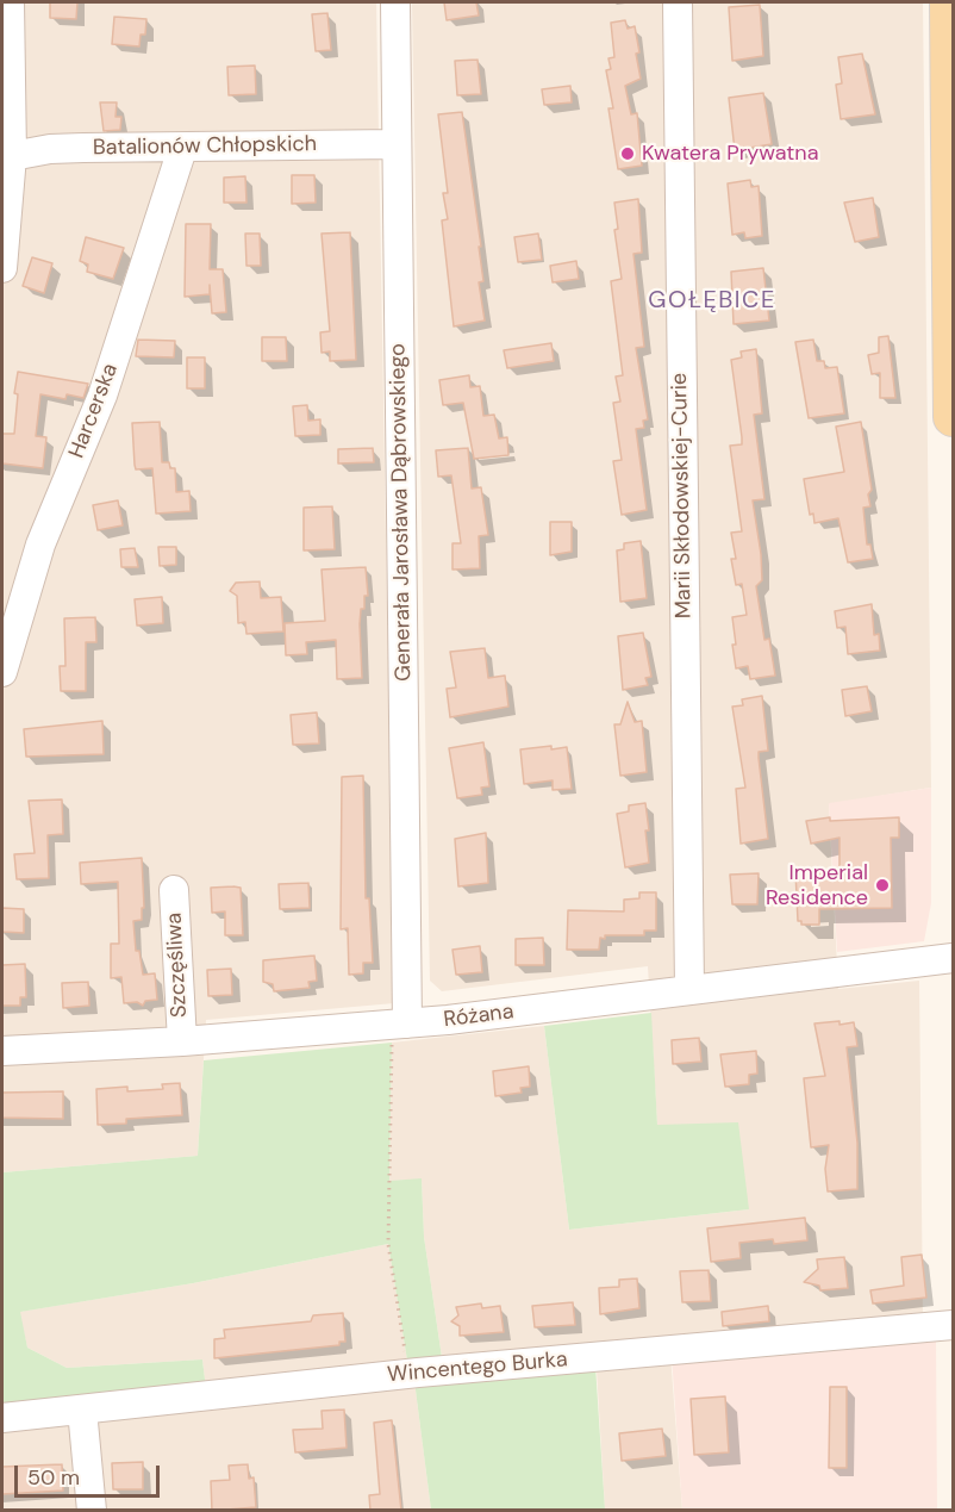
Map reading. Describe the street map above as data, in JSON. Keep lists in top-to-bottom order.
{
  "streets": {
    "street": [
      "Batalionów Chłopskich",
      "Harcerska",
      "Marii Skłodowskiej-Curie",
      "Generała Jarosława Dąbrowskiego",
      "Szczęśliwa",
      "Różana",
      "Wincentego Burka"
    ]
  },
  "crossings": [
    ["Batalionów Chłopskich", "Harcerska"],
    ["Batalionów Chłopskich", "Generała Jarosława Dąbrowskiego"],
    ["Marii Skłodowskiej-Curie", "Różana"],
    ["Generała Jarosława Dąbrowskiego", "Różana"],
    ["Szczęśliwa", "Różana"]
  ],
  "districts": ["GOŁĘBICE"],
  "places": ["Kwatera Prywatna", "Imperial Residence"],
  "scale_bar": "50 m"
}
